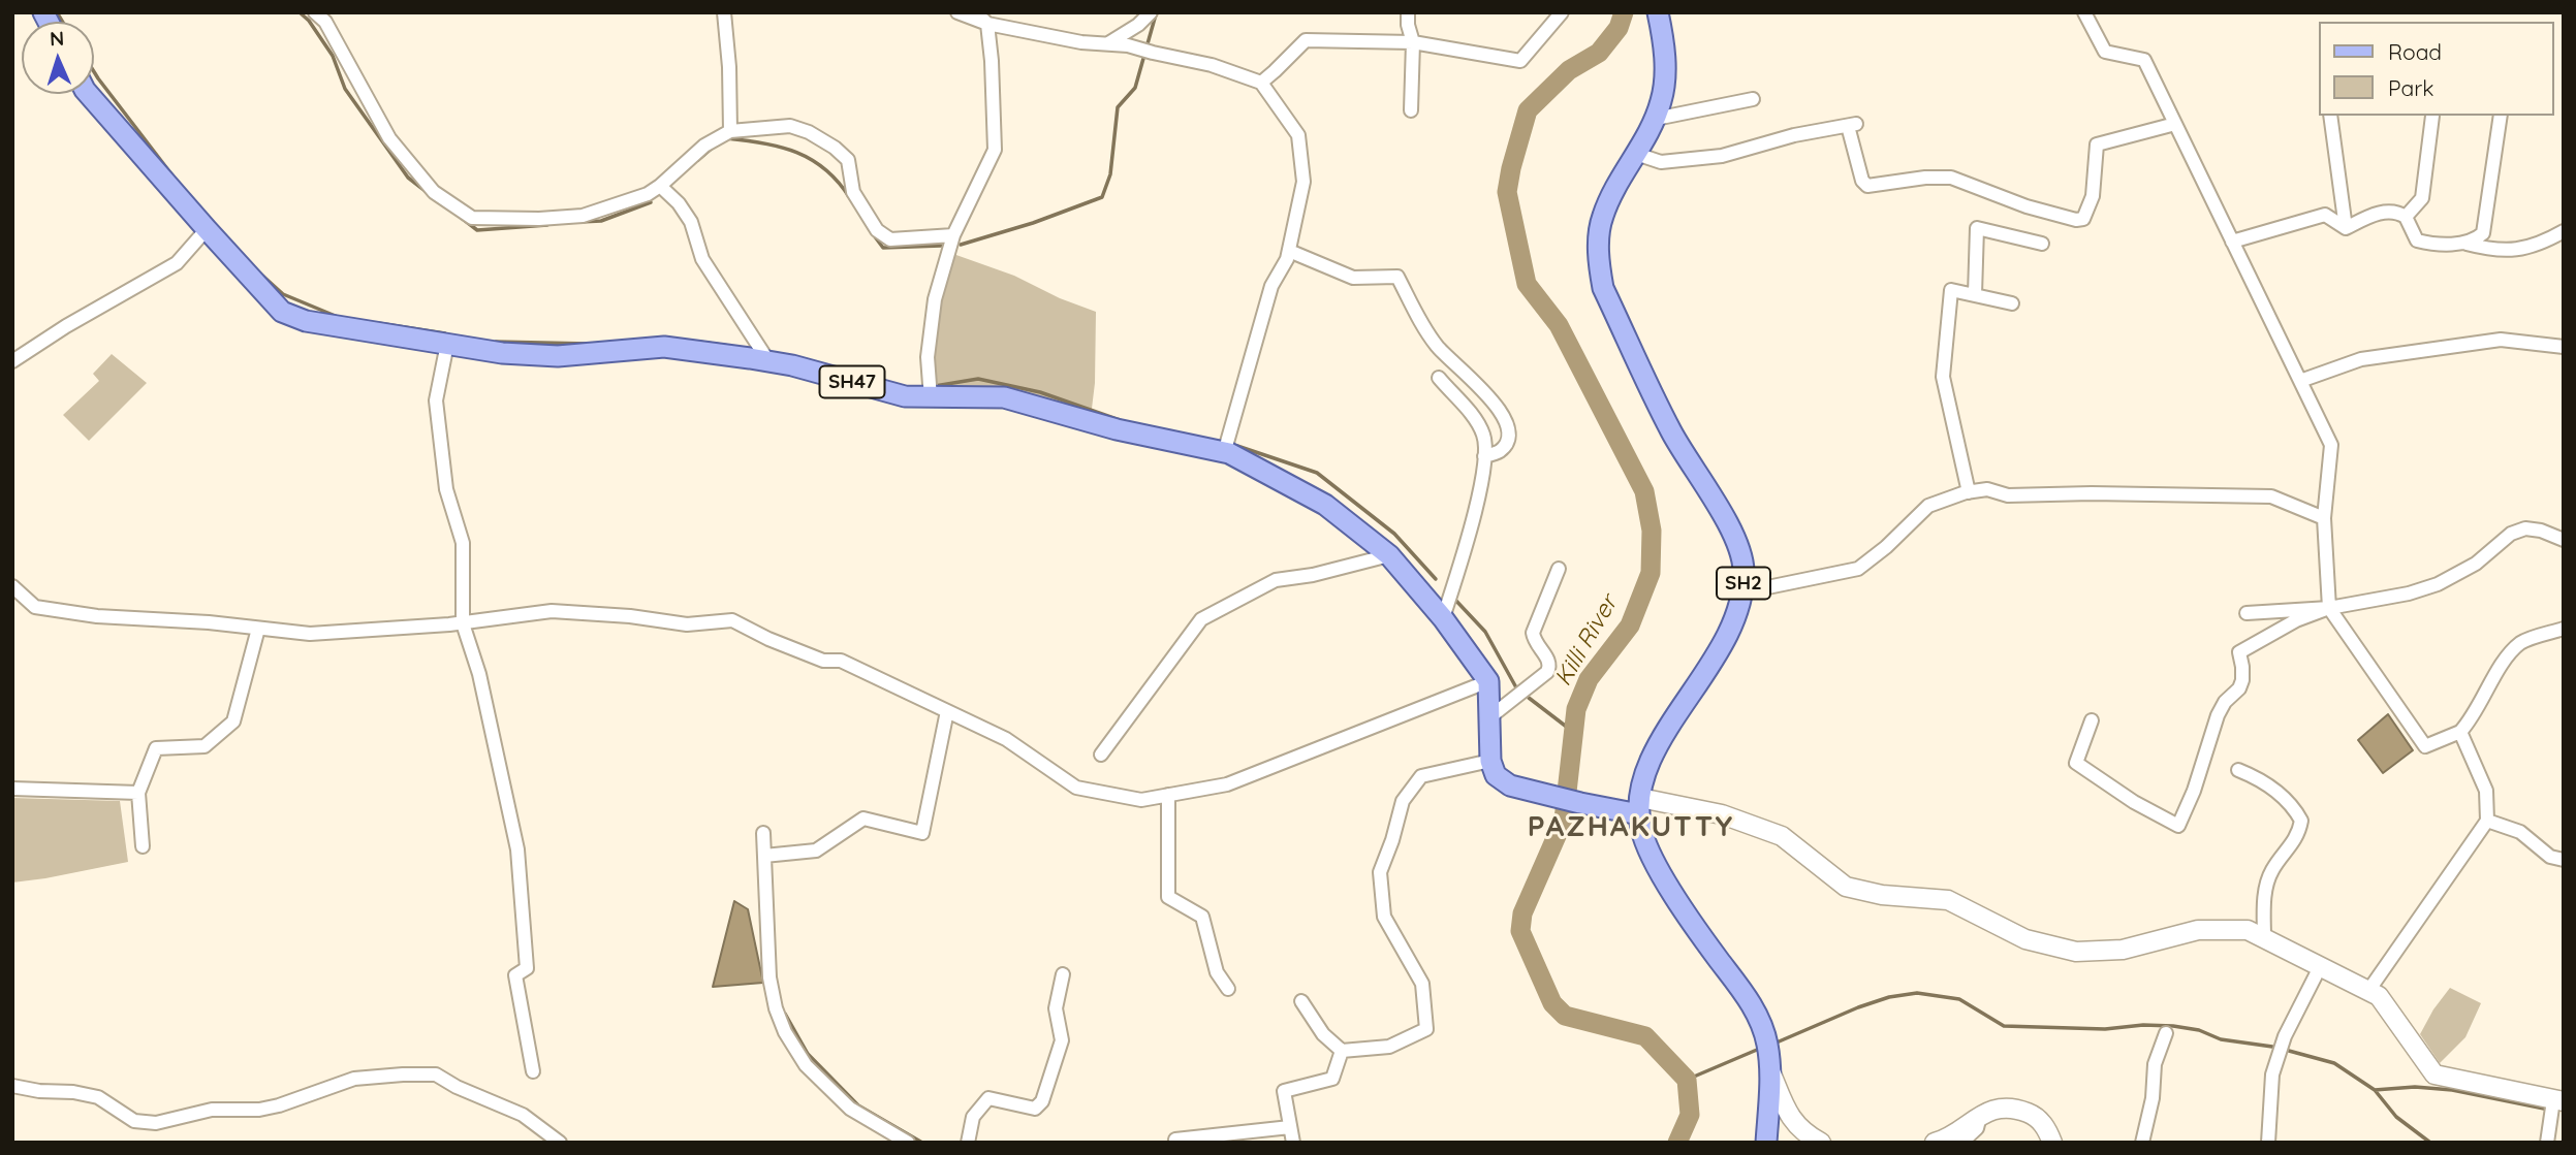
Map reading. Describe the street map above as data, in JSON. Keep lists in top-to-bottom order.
{
  "streets": {
    "main road": ["SH47", "SH2"]
  },
  "districts": ["PAZHAKUTTY"],
  "water": ["Killi River"],
  "legend": ["Road", "Park"],
  "north": "top"
}
